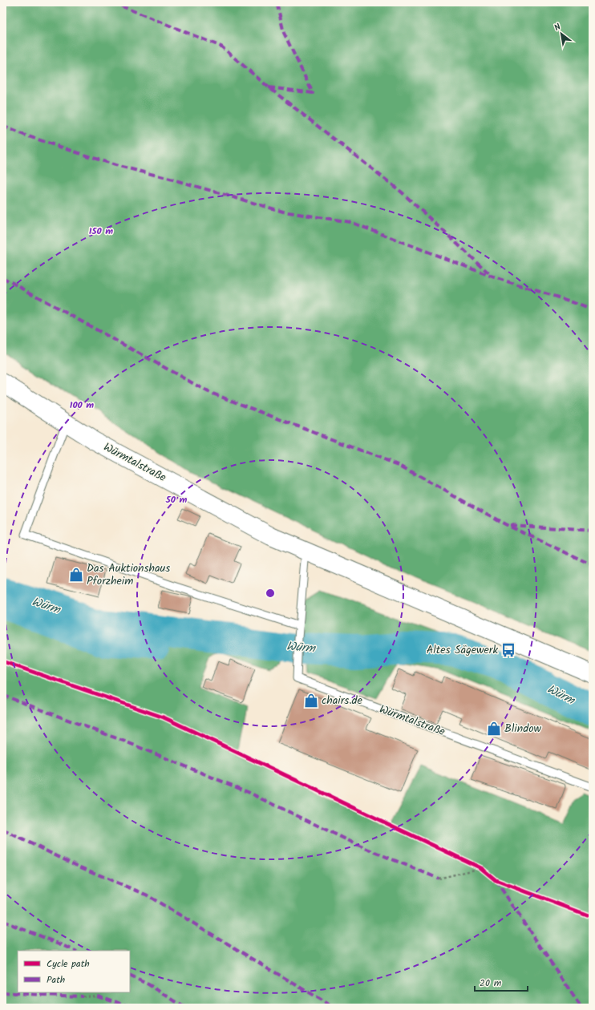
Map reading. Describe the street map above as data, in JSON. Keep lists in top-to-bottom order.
{
  "streets": {
    "main road": ["Würmtalstraße"]
  },
  "water": ["Würm"],
  "places": {
    "shop": ["Das Auktionshaus Pforzheim", "chairs.de", "Blindow"],
    "bus stop": ["Altes Sägewerk"]
  },
  "legend": ["Cycle path", "Path"],
  "scale_bar": "20 m",
  "north": "top left",
  "rings": ["150 m", "100 m", "50 m"]
}
